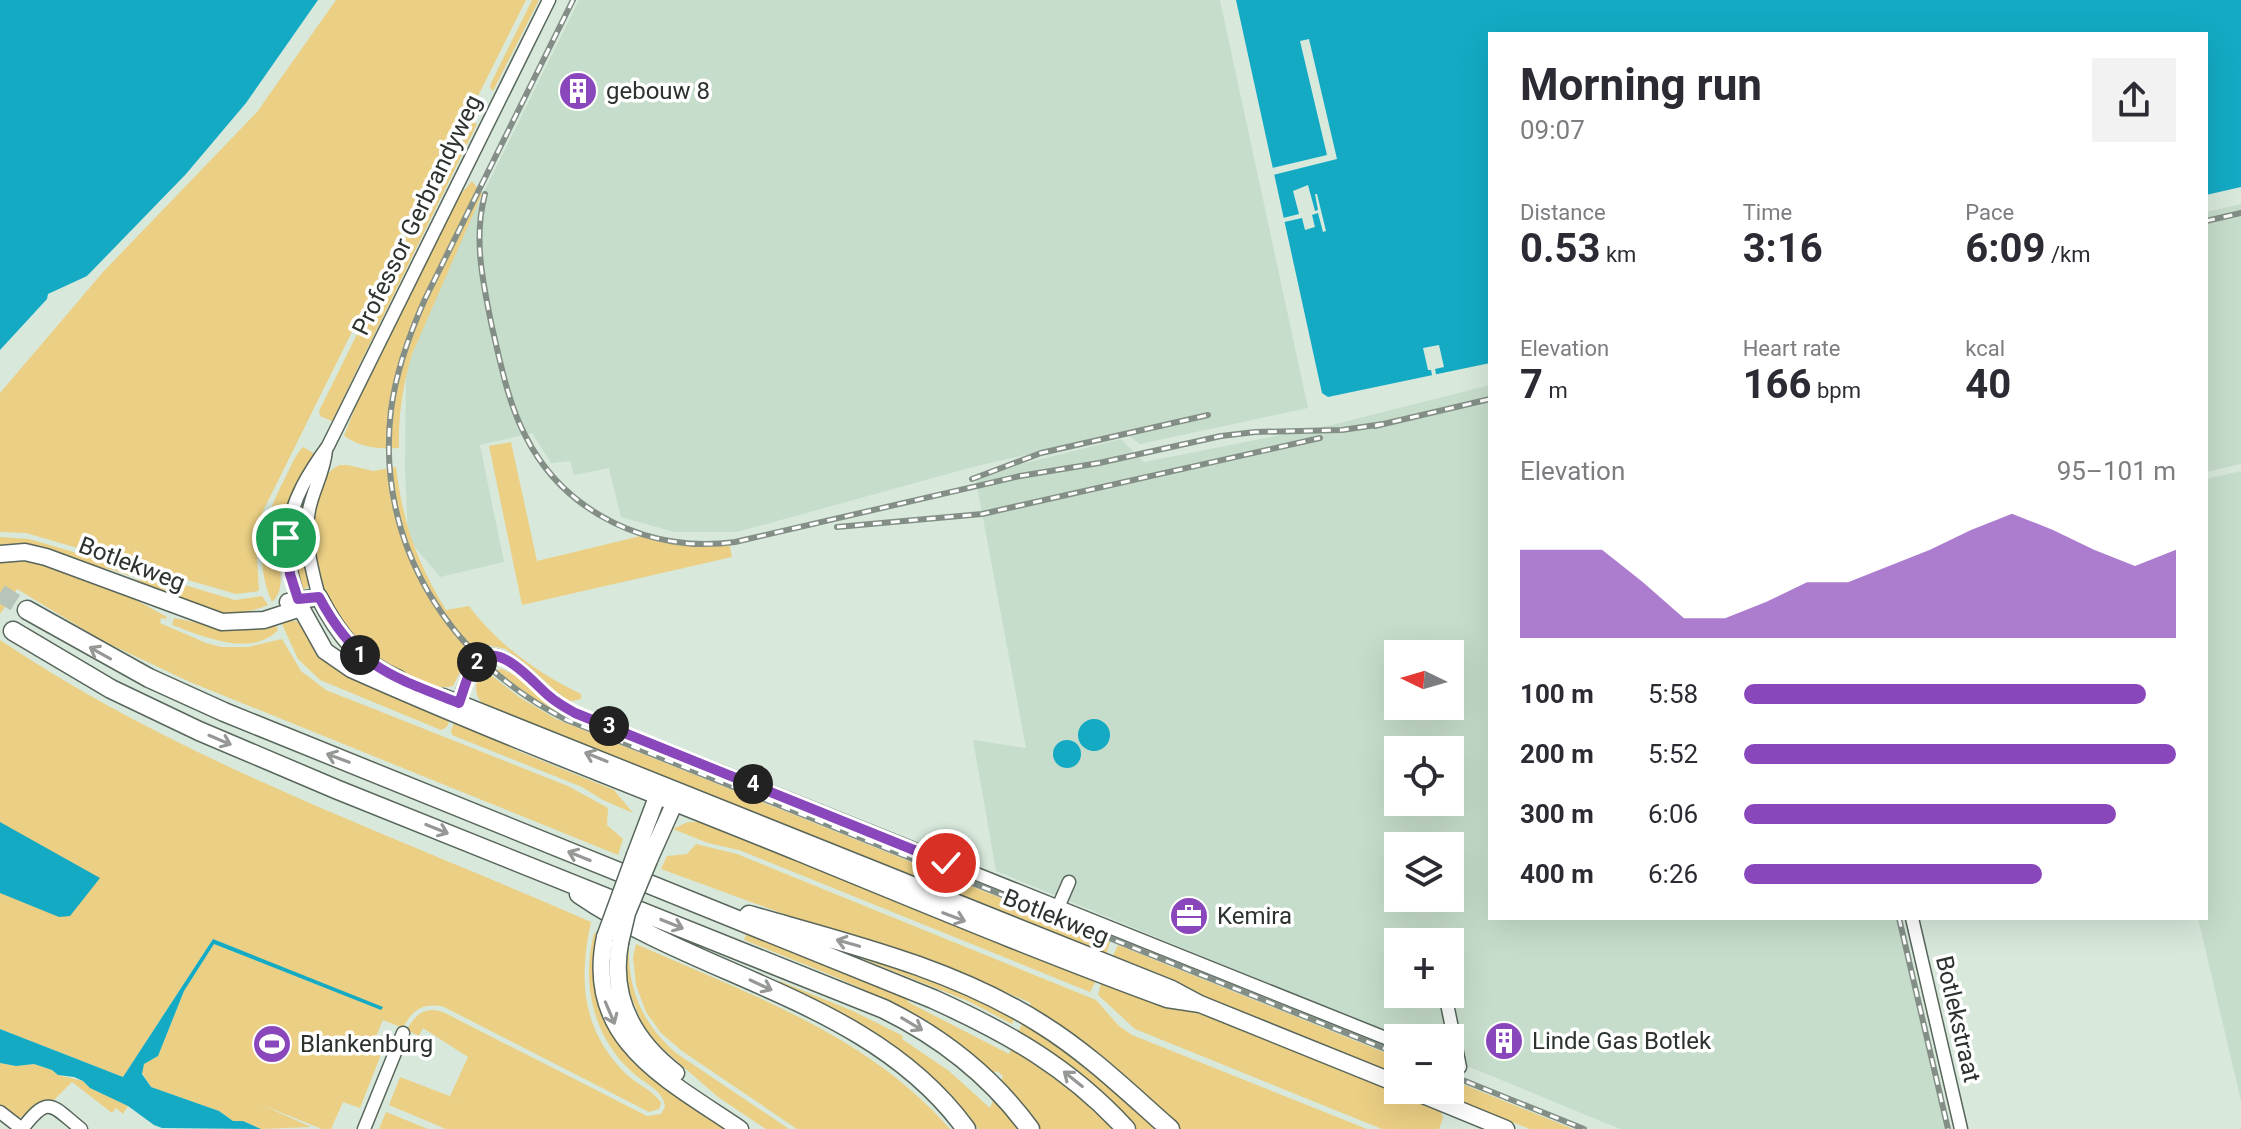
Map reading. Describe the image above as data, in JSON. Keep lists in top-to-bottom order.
{
  "streets": {
    "main road": ["Botlekweg"],
    "street": ["Professor Gerbrandyweg", "Botlekstraat"]
  },
  "crossings": [
    ["Professor Gerbrandyweg", "Botlekweg"]
  ],
  "places": {
    "building": ["gebouw 8", "Linde Gas Botlek"],
    "office": ["Kemira"],
    "sports": ["Blankenburg"]
  },
  "north": "left",
  "page": {
    "heading": ["Morning run", "09:07"],
    "stats": [
      ["Distance", "0.53 km"],
      ["Time", "3:16"],
      ["Pace", "6:09 /km"],
      ["Elevation", "7 m"],
      ["Heart rate", "166 bpm"],
      ["kcal", "40"]
    ],
    "chart": ["Elevation", "95–101 m"],
    "pins": [
      "1",
      "2",
      "3",
      "4"
    ],
    "map_buttons": ["+", "−"],
    "list": [
      {
        "name": "100 m",
        "note": "5:58"
      },
      {
        "name": "200 m",
        "note": "5:52"
      },
      {
        "name": "300 m",
        "note": "6:06"
      },
      {
        "name": "400 m",
        "note": "6:26"
      }
    ]
  }
}
